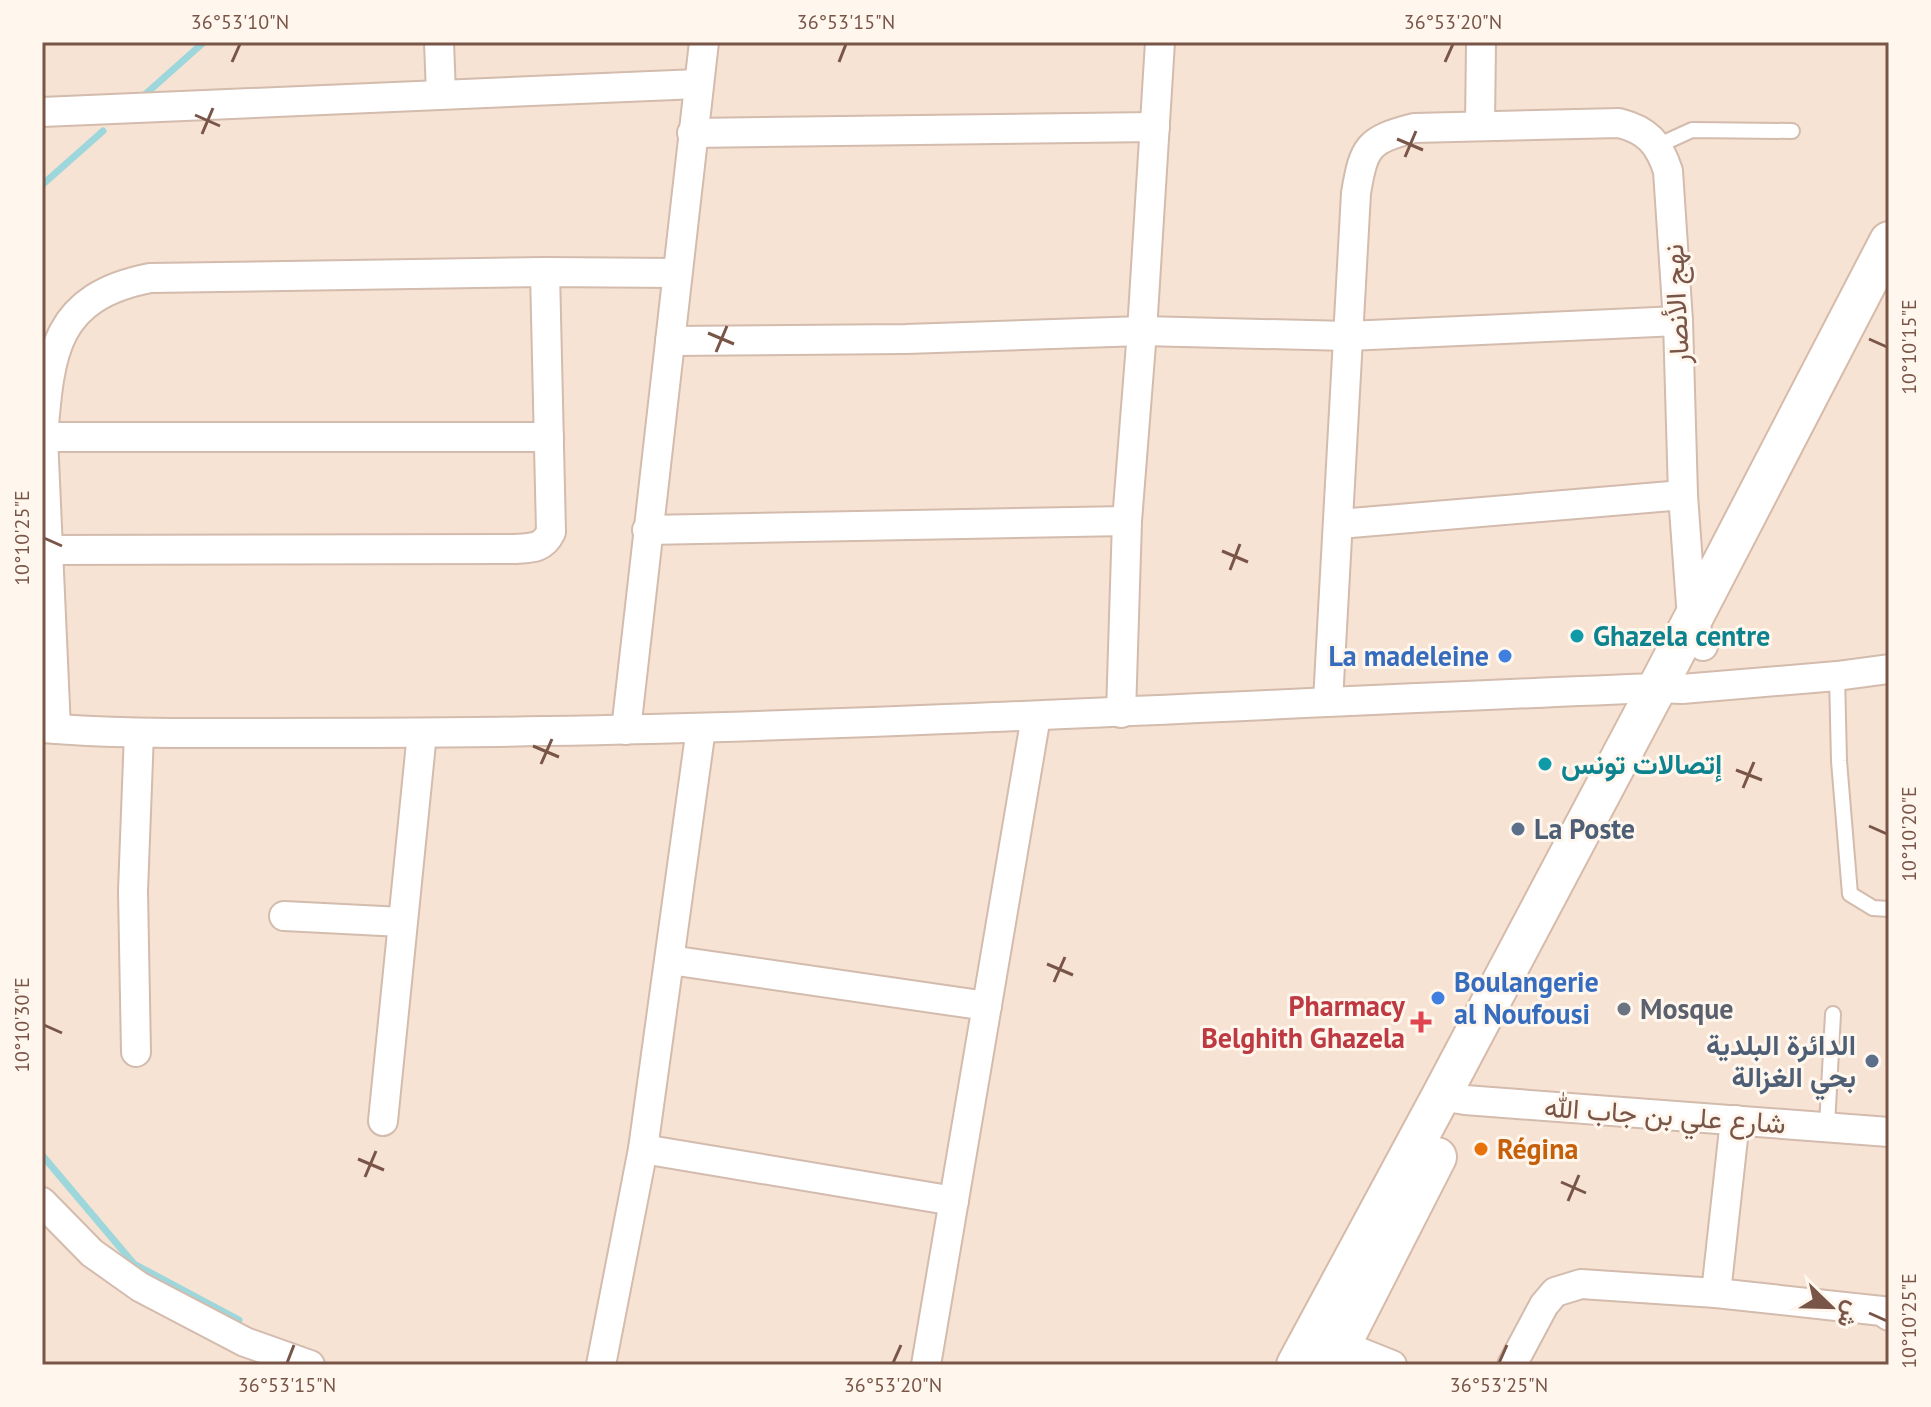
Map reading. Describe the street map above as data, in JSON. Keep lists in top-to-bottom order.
{
  "streets": {
    "street": ["نهج الأنصار", "شارع علي بن جاب الله"]
  },
  "places": {
    "other": [
      "Ghazela centre",
      "La madeleine",
      "إتصالات تونس",
      "La Poste",
      "Boulangerie al Noufousi",
      "Mosque",
      "الدائرة البلدية بحي الغزالة",
      "Régina"
    ],
    "health": ["Pharmacy Belghith Ghazela"]
  },
  "north": "bottom right",
  "coordinates": [
    "36°53'10\"N",
    "36°53'15\"N",
    "36°53'20\"N",
    "10°10'15\"E",
    "10°10'25\"E",
    "10°10'20\"E",
    "10°10'30\"E",
    "36°53'25\"N"
  ]
}
